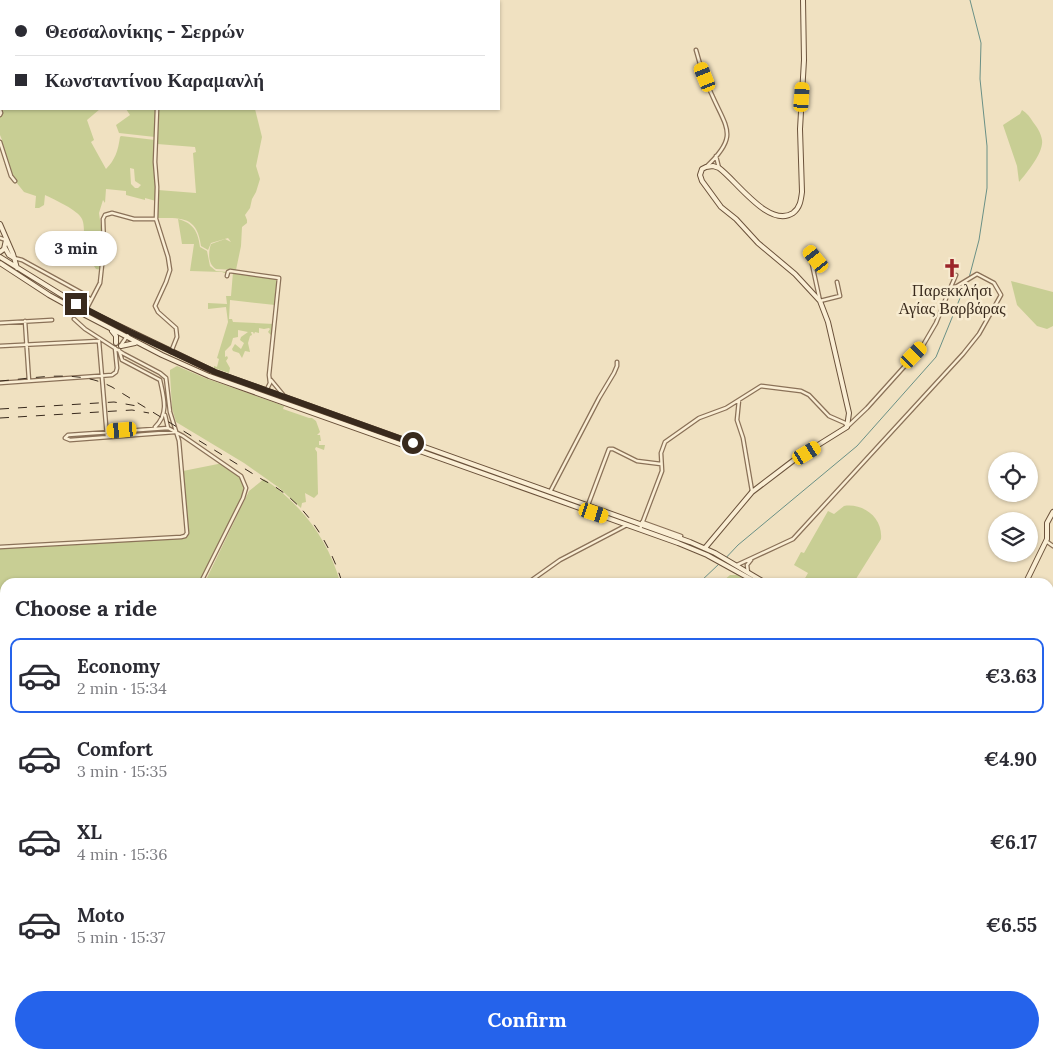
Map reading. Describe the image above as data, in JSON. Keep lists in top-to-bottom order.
{
  "places": {
    "church": ["Παρεκκλήσι Αγίας Βαρβάρας"]
  },
  "page": {
    "banner": ["Θεσσαλονίκης - Σερρών", "Κωνσταντίνου Καραμανλή"],
    "bubble": "3 min",
    "heading": "Choose a ride",
    "list": [
      {
        "name": "Economy",
        "note": "2 min · 15:34",
        "value": "€3.63"
      },
      {
        "name": "Comfort",
        "note": "3 min · 15:35",
        "value": "€4.90"
      },
      {
        "name": "XL",
        "note": "4 min · 15:36",
        "value": "€6.17"
      },
      {
        "name": "Moto",
        "note": "5 min · 15:37",
        "value": "€6.55"
      }
    ],
    "buttons": "Confirm"
  }
}
